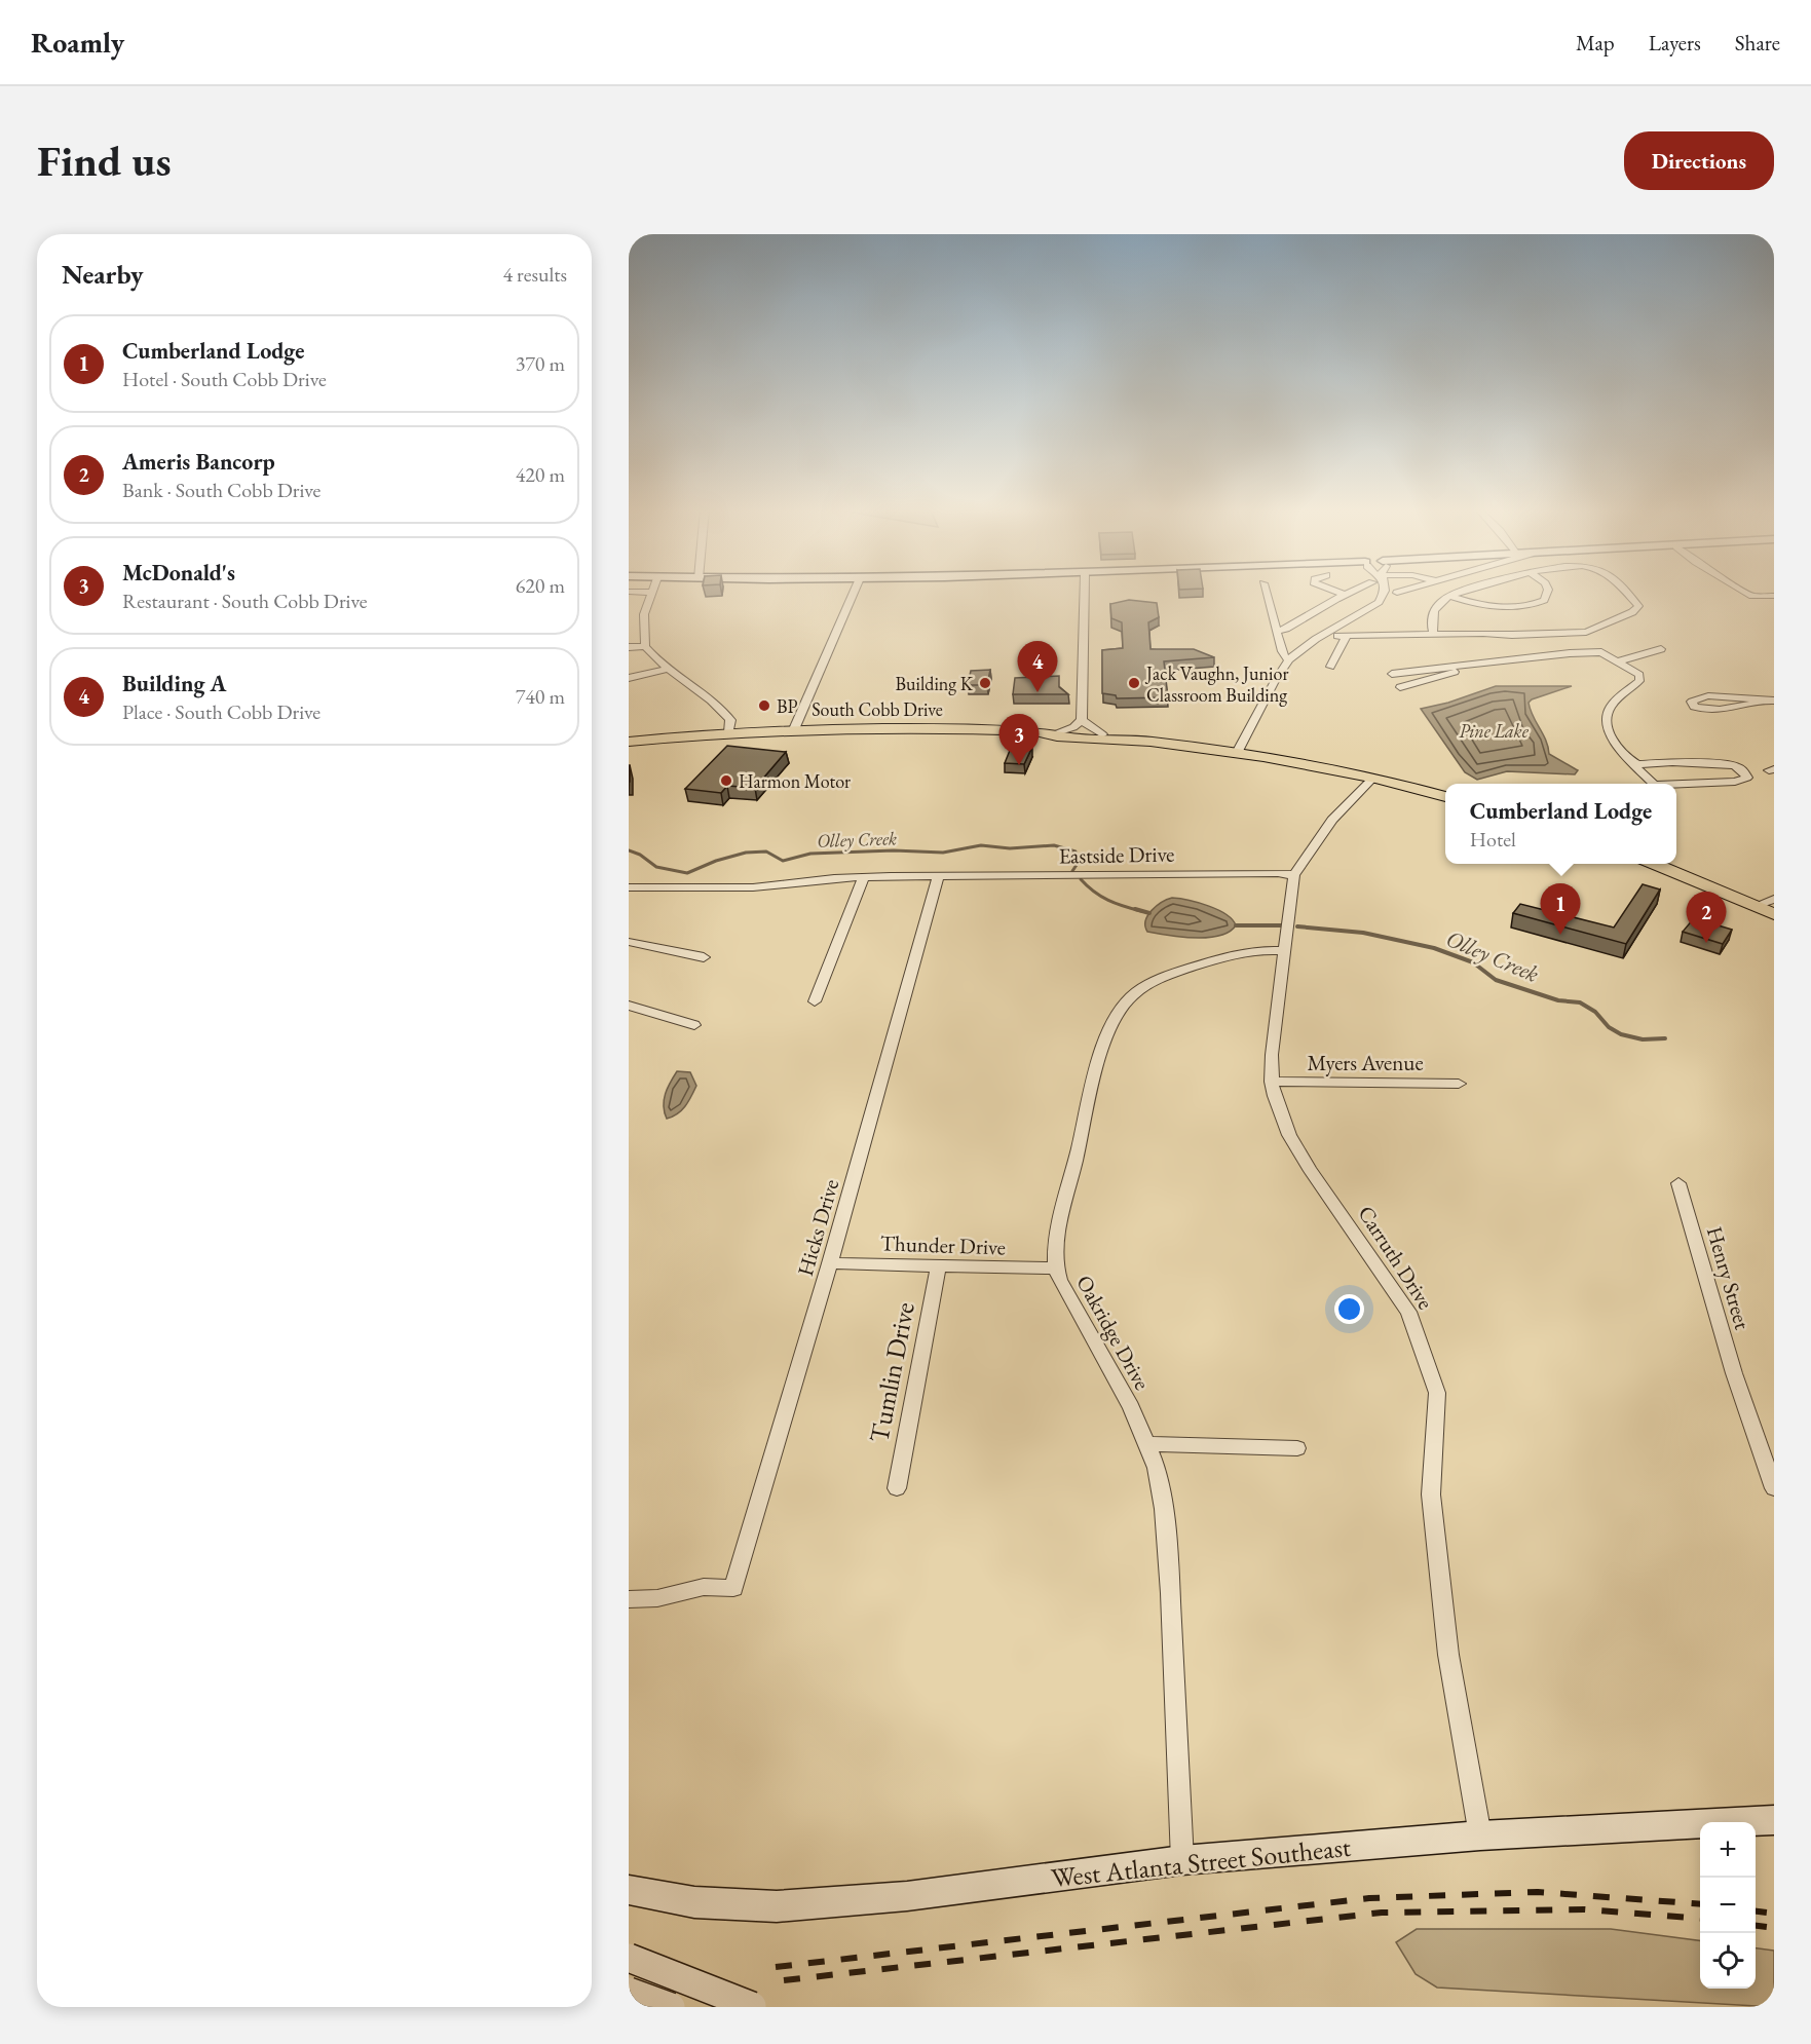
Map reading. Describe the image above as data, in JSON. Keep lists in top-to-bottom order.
{
  "streets": {
    "main road": ["South Cobb Drive"],
    "street": [
      "Eastside Drive",
      "Myers Avenue",
      "Hicks Drive",
      "Thunder Drive",
      "Carruth Drive",
      "Henry Street",
      "Oakridge Drive",
      "Tumlin Drive",
      "West Atlanta Street Southeast"
    ]
  },
  "crossings": [
    ["South Cobb Drive", "Carruth Drive"],
    ["Eastside Drive", "Hicks Drive"],
    ["Eastside Drive", "Carruth Drive"],
    ["Myers Avenue", "Carruth Drive"],
    ["Hicks Drive", "Thunder Drive"],
    ["Thunder Drive", "Oakridge Drive"],
    ["Thunder Drive", "Tumlin Drive"],
    ["Carruth Drive", "Oakridge Drive"],
    ["Carruth Drive", "West Atlanta Street Southeast"],
    ["Oakridge Drive", "West Atlanta Street Southeast"]
  ],
  "water": ["Pine Lake", "Olley Creek"],
  "places": [
    "Building K",
    "Jack Vaughn, Junior Classroom Building",
    "BP",
    "Harmon Motor"
  ],
  "page": {
    "header": "Roamly",
    "nav": ["Map", "Layers", "Share"],
    "buttons": "Directions",
    "title": "Find us",
    "heading": ["Nearby", "4 results"],
    "list": [
      {
        "mark": "1",
        "name": "Cumberland Lodge",
        "note": "Hotel · South Cobb Drive",
        "value": "370 m"
      },
      {
        "mark": "2",
        "name": "Ameris Bancorp",
        "note": "Bank · South Cobb Drive",
        "value": "420 m"
      },
      {
        "mark": "3",
        "name": "McDonald's",
        "note": "Restaurant · South Cobb Drive",
        "value": "620 m"
      },
      {
        "mark": "4",
        "name": "Building A",
        "note": "Place · South Cobb Drive",
        "value": "740 m"
      }
    ],
    "pins": [
      "4",
      "3",
      "1",
      "2"
    ],
    "popup": ["Cumberland Lodge", "Hotel"],
    "map_buttons": ["+", "−"]
  }
}
